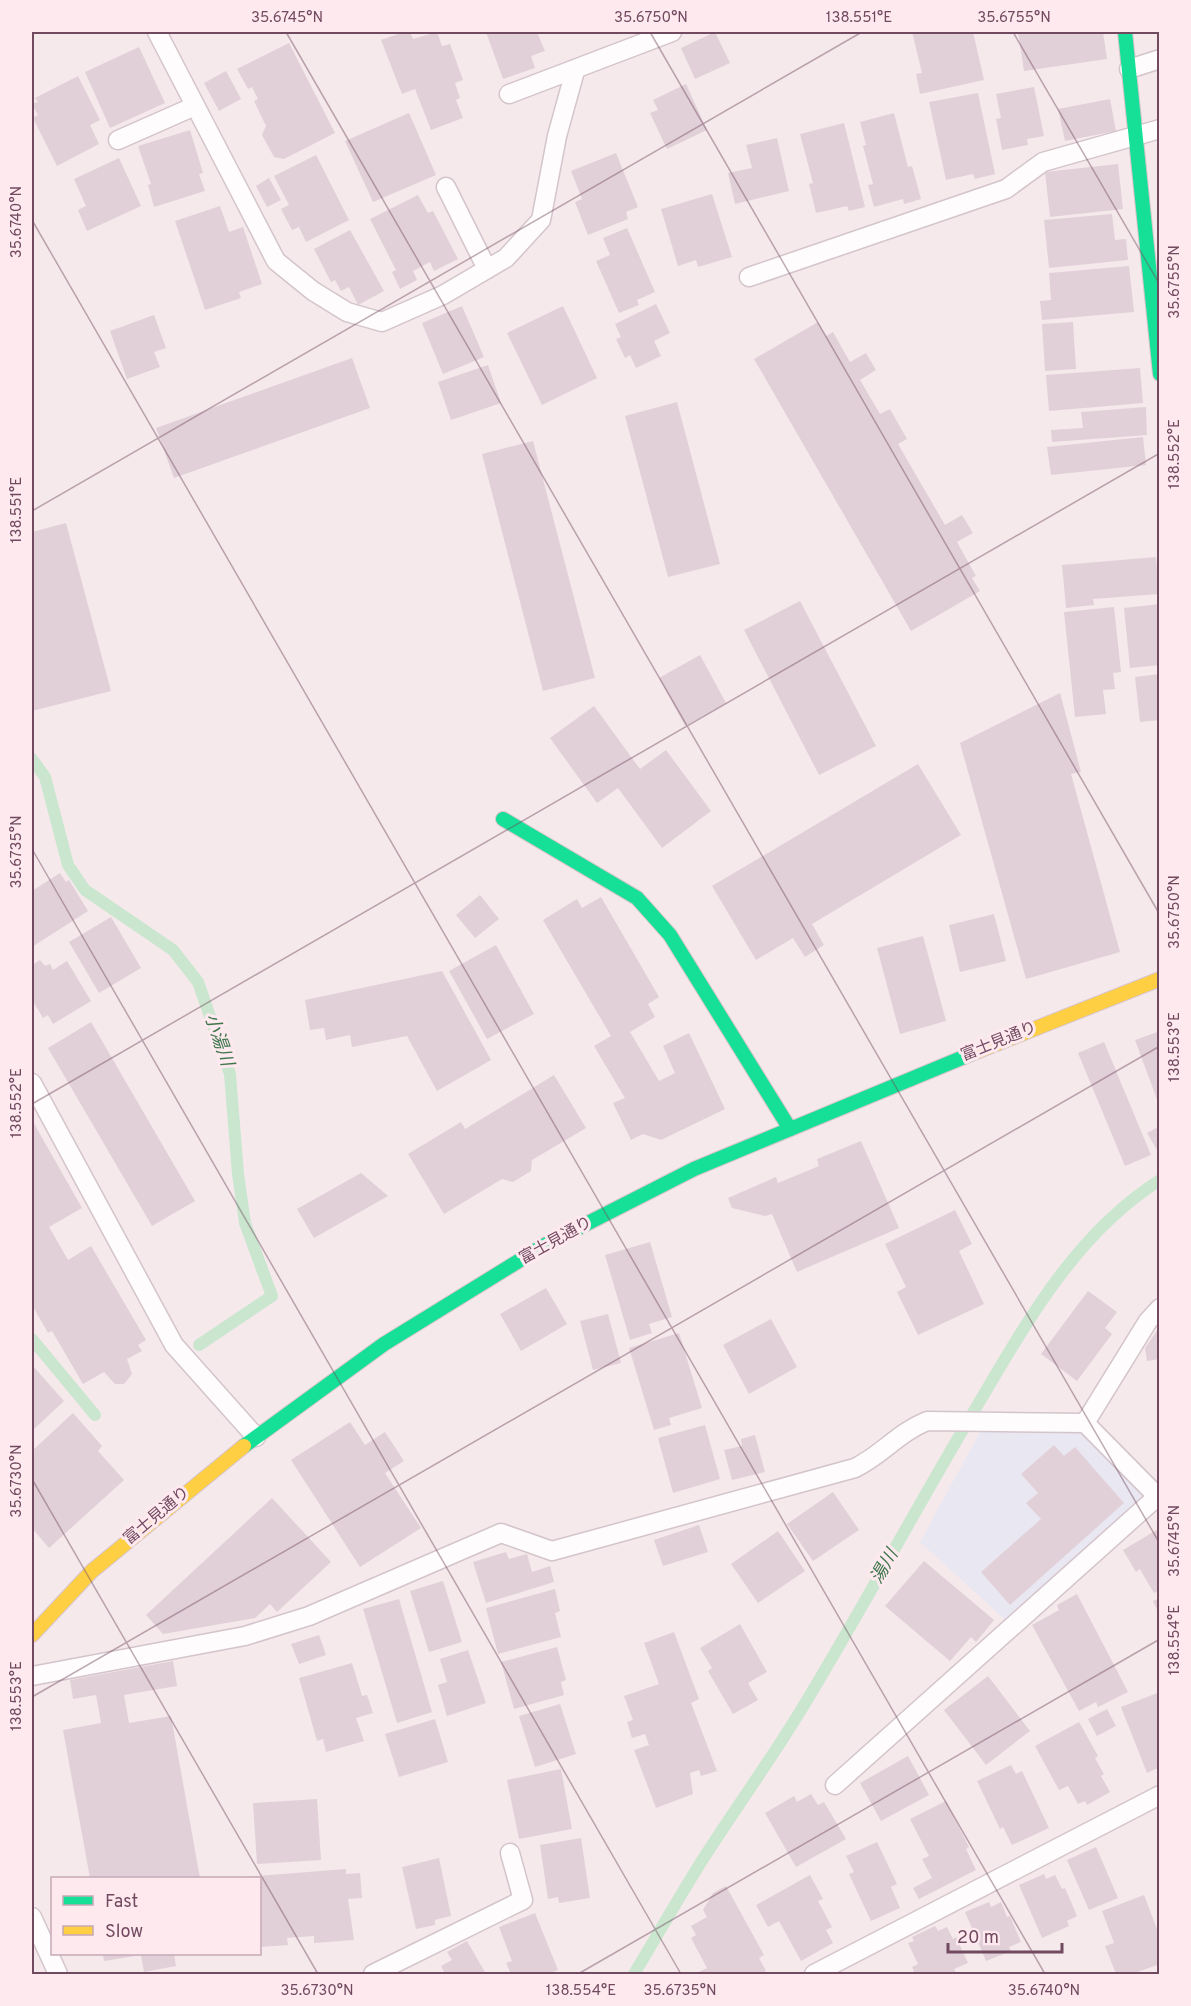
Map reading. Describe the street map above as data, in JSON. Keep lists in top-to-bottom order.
{
  "streets": {
    "street": ["富士見通り"]
  },
  "water": ["小湯川", "湯川"],
  "legend": ["Fast", "Slow"],
  "scale_bar": "20 m",
  "coordinates": [
    "35.6745°N",
    "35.6750°N",
    "138.551°E",
    "35.6755°N",
    "35.6740°N",
    "138.552°E",
    "35.6735°N",
    "138.553°E",
    "35.6730°N",
    "138.554°E"
  ]
}
